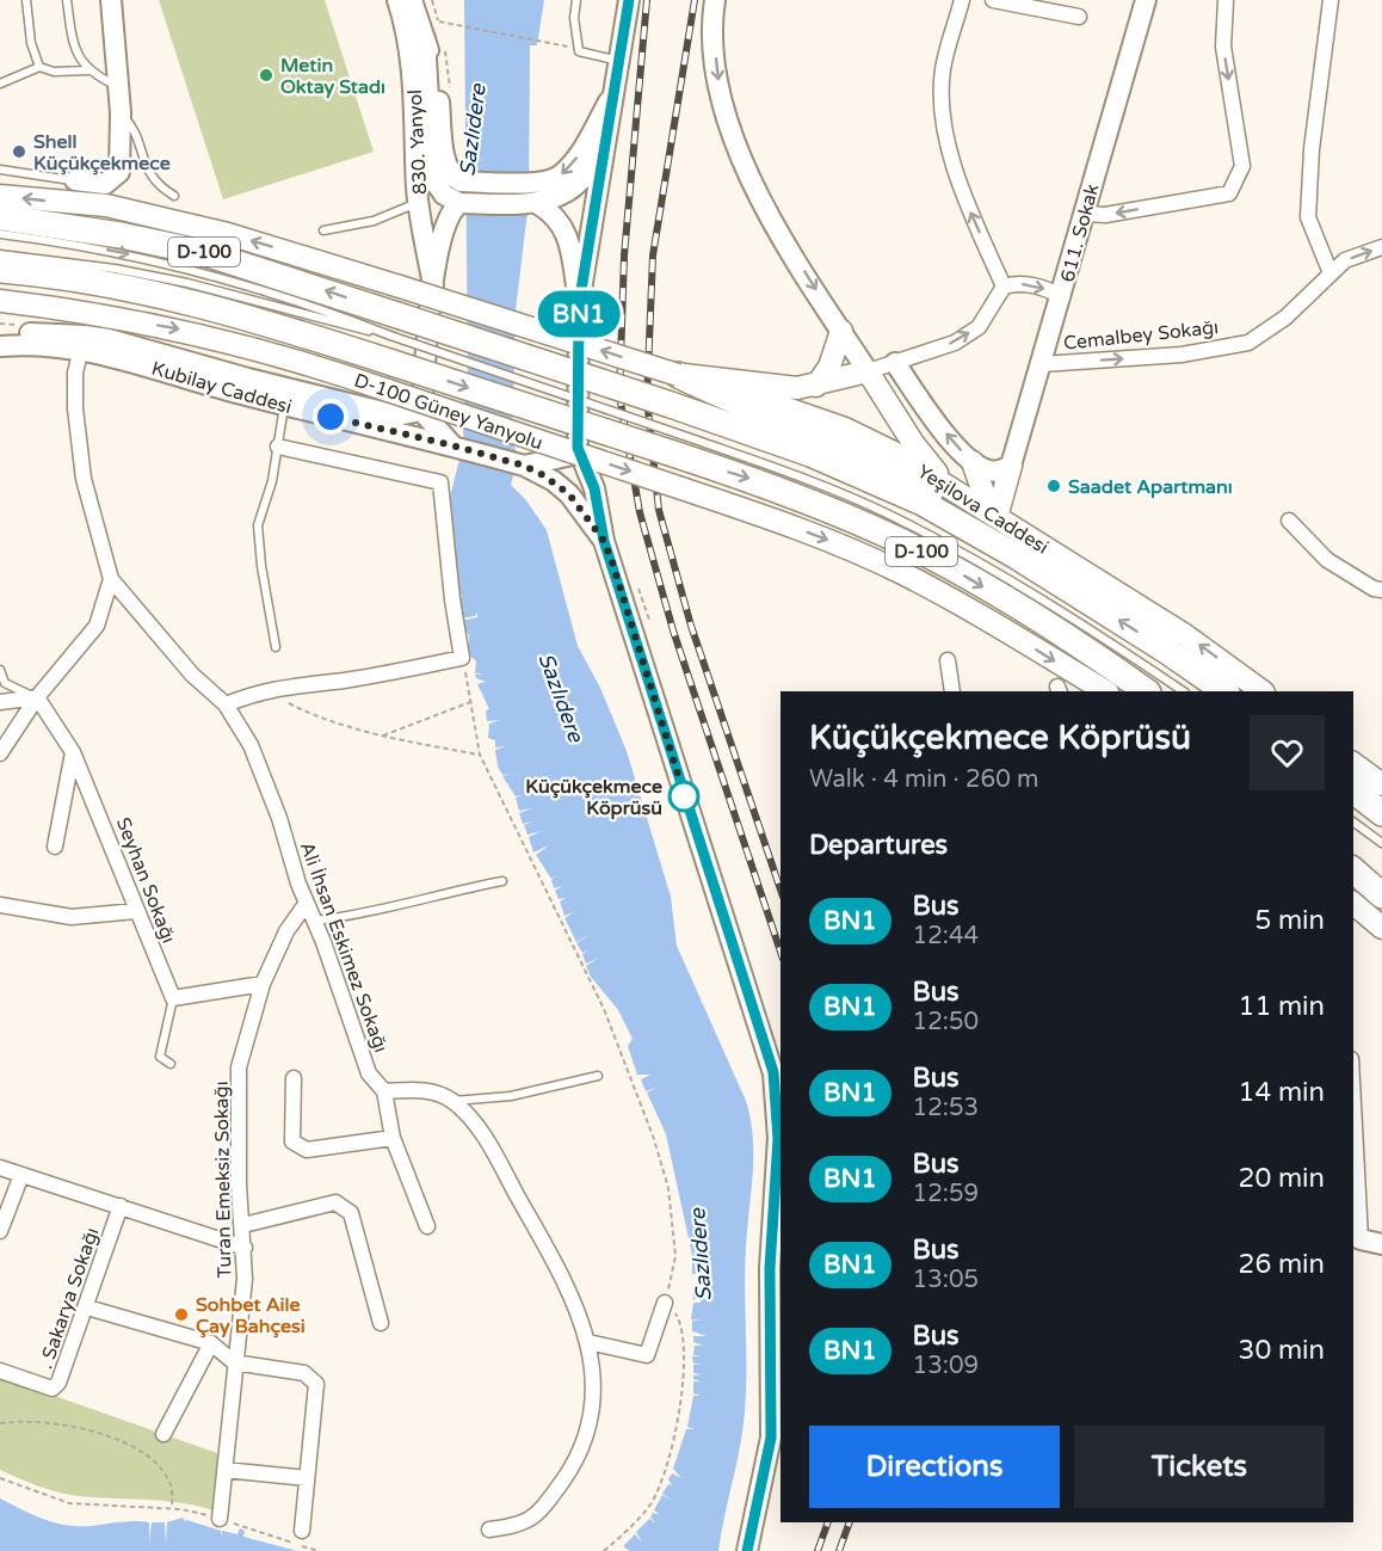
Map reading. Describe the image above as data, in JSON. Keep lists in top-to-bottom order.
{
  "streets": {
    "highway": ["D-100"],
    "main road": [
      "830. Yanyol",
      "611. Sokak",
      "Kubilay Caddesi",
      "D-100 Güney Yanyolu",
      "Yeşilova Caddesi"
    ],
    "street": [
      "Cemalbey Sokağı",
      "Seyhan Sokağı",
      "Ali İhsan Eskimez Sokağı",
      "Turan Emeksiz Sokağı",
      ". Sakarya Sokağı"
    ]
  },
  "crossings": [
    ["611. Sokak", "Cemalbey Sokağı"],
    ["Ali İhsan Eskimez Sokağı", "Turan Emeksiz Sokağı"]
  ],
  "one_way": ["Cemalbey Sokağı", "Yeşilova Caddesi"],
  "water": ["Sazlıdere"],
  "places": [
    "Metin Oktay Stadı",
    "Shell Küçükçekmece",
    "Saadet Apartmanı",
    "Küçükçekmece Köprüsü",
    "Sohbet Aile Çay Bahçesi"
  ],
  "lines": ["bus line BN1"],
  "page": {
    "on_map": "BN1",
    "heading": [
      ["Küçükçekmece Köprüsü", "Walk · 4 min · 260 m"],
      "Departures"
    ],
    "list": [
      {
        "mark": "BN1",
        "name": "Bus",
        "note": "12:44",
        "value": "5 min"
      },
      {
        "mark": "BN1",
        "name": "Bus",
        "note": "12:50",
        "value": "11 min"
      },
      {
        "mark": "BN1",
        "name": "Bus",
        "note": "12:53",
        "value": "14 min"
      },
      {
        "mark": "BN1",
        "name": "Bus",
        "note": "12:59",
        "value": "20 min"
      },
      {
        "mark": "BN1",
        "name": "Bus",
        "note": "13:05",
        "value": "26 min"
      },
      {
        "mark": "BN1",
        "name": "Bus",
        "note": "13:09",
        "value": "30 min"
      }
    ],
    "buttons": ["Directions", "Tickets"]
  }
}
